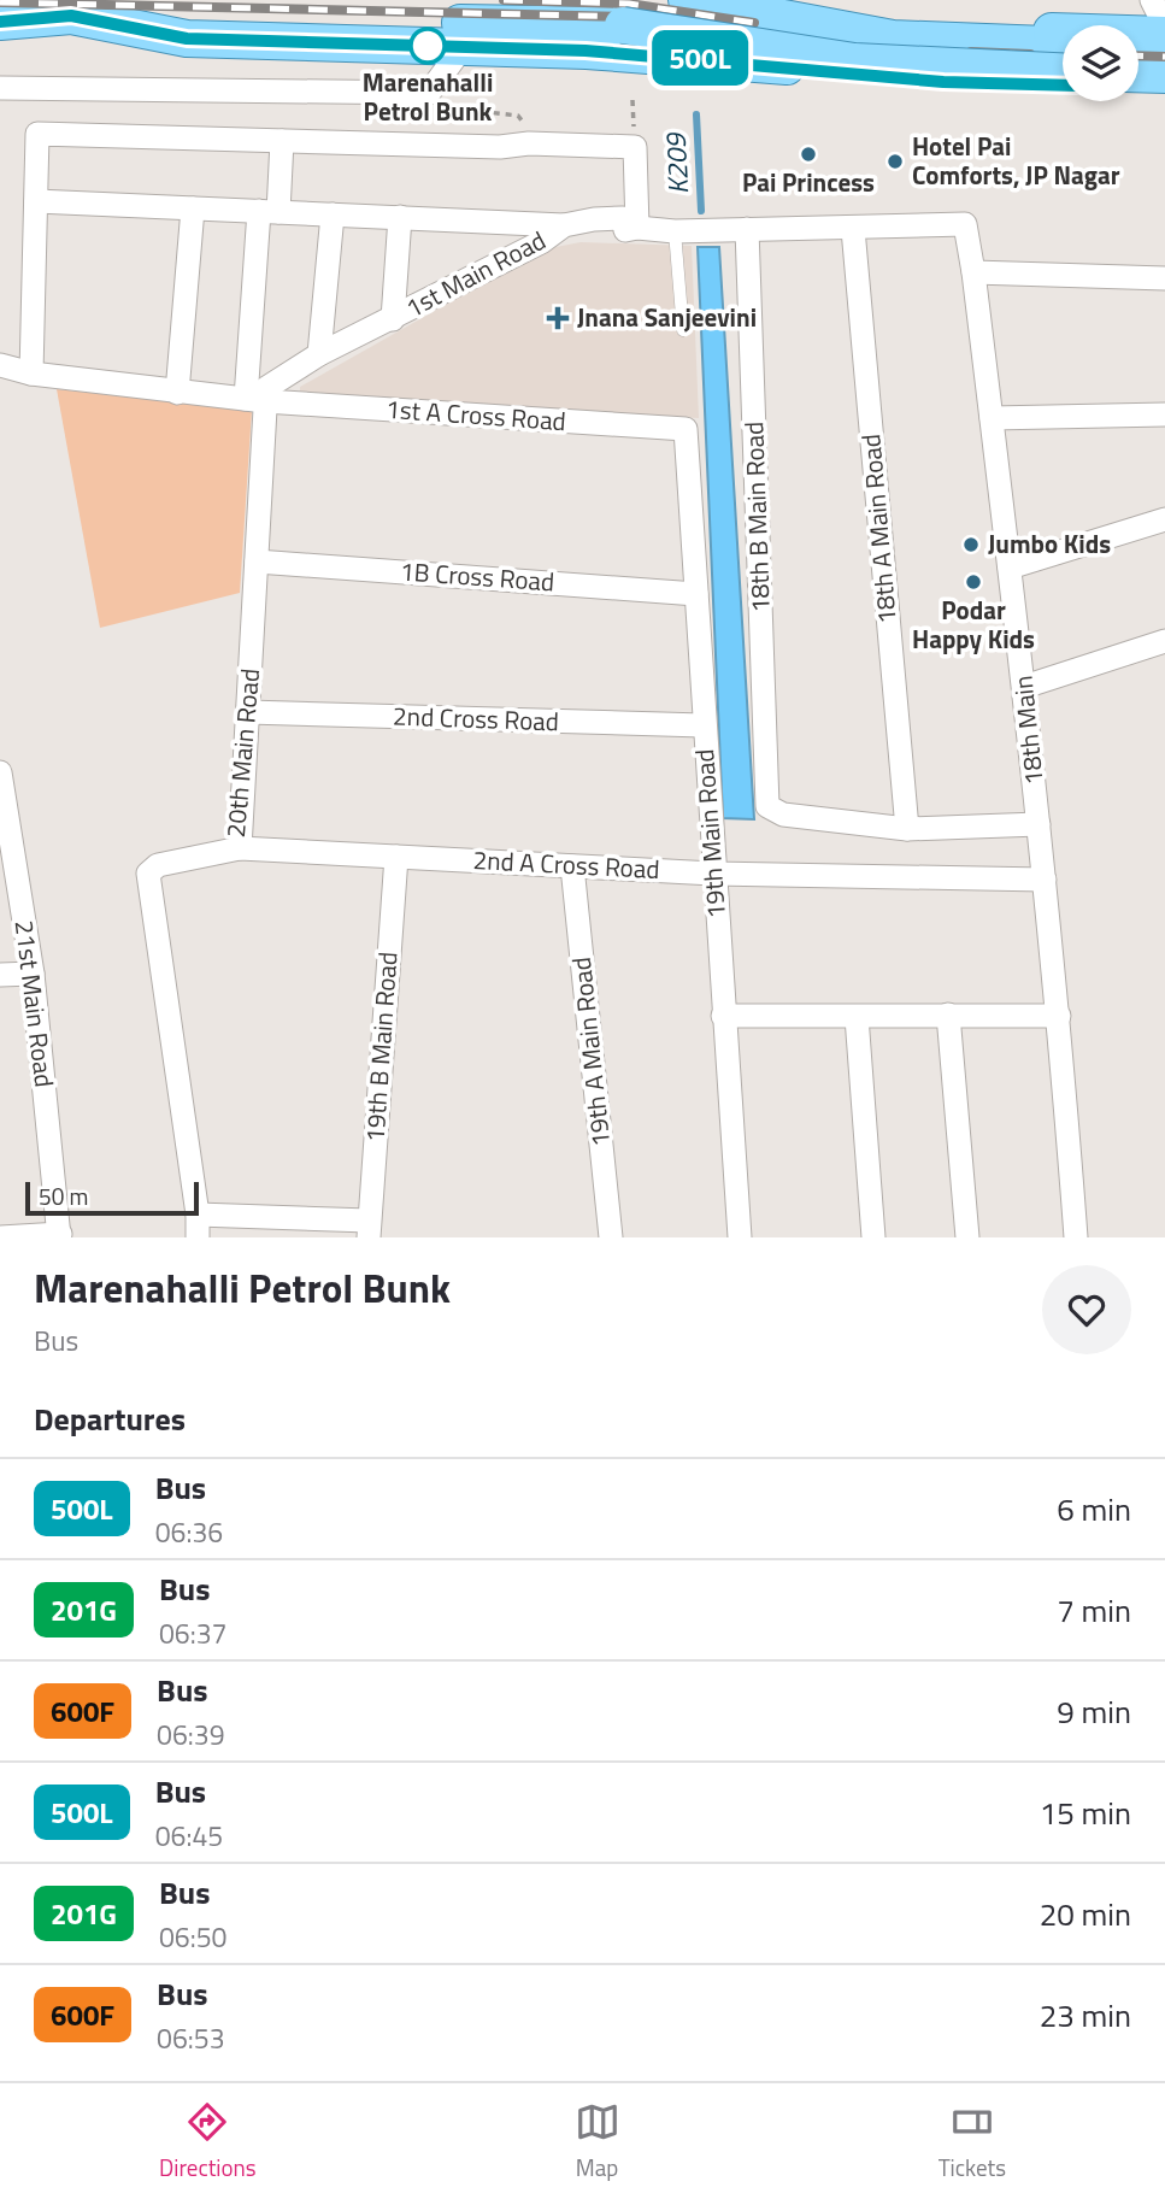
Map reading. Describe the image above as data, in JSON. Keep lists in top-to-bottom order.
{
  "streets": {
    "street": [
      "1st Main Road",
      "1st A Cross Road",
      "18th B Main Road",
      "18th A Main Road",
      "1B Cross Road",
      "2nd Cross Road",
      "18th Main",
      "20th Main Road",
      "19th Main Road",
      "2nd A Cross Road",
      "21st Main Road",
      "19th B Main Road",
      "19th A Main Road"
    ]
  },
  "crossings": [
    ["1st Main Road", "1st A Cross Road"],
    ["1st Main Road", "18th B Main Road"],
    ["1st Main Road", "18th A Main Road"],
    ["1st Main Road", "18th Main"],
    ["1st Main Road", "20th Main Road"],
    ["1st A Cross Road", "20th Main Road"],
    ["1st A Cross Road", "19th Main Road"],
    ["18th B Main Road", "18th A Main Road"],
    ["1B Cross Road", "20th Main Road"],
    ["1B Cross Road", "19th Main Road"],
    ["2nd Cross Road", "20th Main Road"],
    ["2nd Cross Road", "19th Main Road"],
    ["18th Main", "2nd A Cross Road"],
    ["20th Main Road", "2nd A Cross Road"],
    ["19th Main Road", "2nd A Cross Road"],
    ["2nd A Cross Road", "19th B Main Road"],
    ["2nd A Cross Road", "19th A Main Road"]
  ],
  "water": ["K209"],
  "places": {
    "other": [
      "Marenahalli Petrol Bunk",
      "Pai Princess",
      "Hotel Pai Comforts, JP Nagar",
      "Jumbo Kids",
      "Podar Happy Kids"
    ],
    "health": ["Jnana Sanjeevini"]
  },
  "lines": ["bus line 500L"],
  "scale_bar": "50 m",
  "page": {
    "on_map": "500L",
    "scale": "50 m",
    "heading": [
      ["Marenahalli Petrol Bunk", "Bus"],
      "Departures"
    ],
    "list": [
      {
        "mark": "500L",
        "name": "Bus",
        "note": "06:36",
        "value": "6 min"
      },
      {
        "mark": "201G",
        "name": "Bus",
        "note": "06:37",
        "value": "7 min"
      },
      {
        "mark": "600F",
        "name": "Bus",
        "note": "06:39",
        "value": "9 min"
      },
      {
        "mark": "500L",
        "name": "Bus",
        "note": "06:45",
        "value": "15 min"
      },
      {
        "mark": "201G",
        "name": "Bus",
        "note": "06:50",
        "value": "20 min"
      },
      {
        "mark": "600F",
        "name": "Bus",
        "note": "06:53",
        "value": "23 min"
      }
    ],
    "tabs": ["Directions", "Map", "Tickets"]
  }
}
